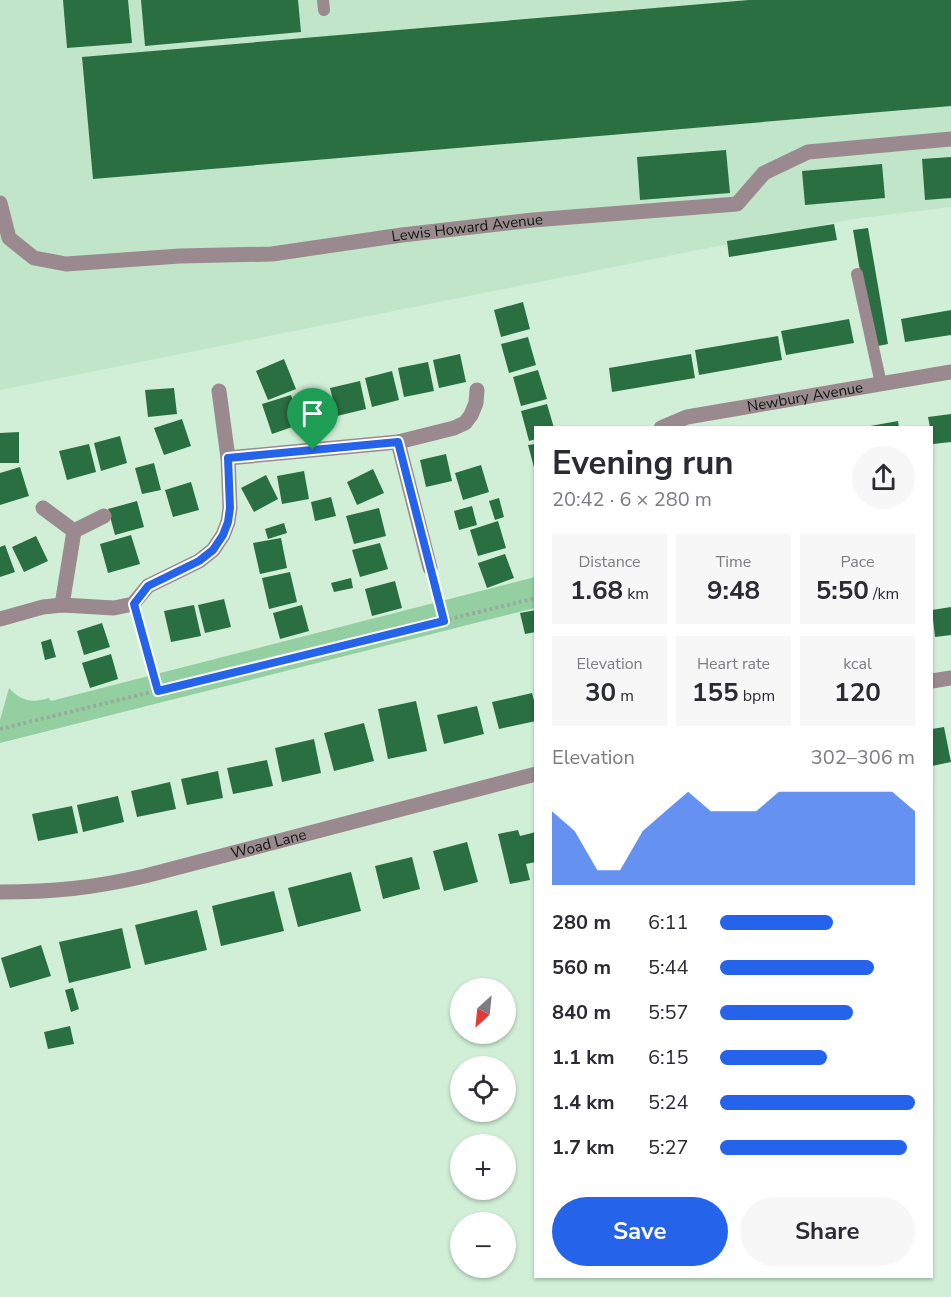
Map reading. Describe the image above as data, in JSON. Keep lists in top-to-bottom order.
{
  "streets": {
    "street": ["Lewis Howard Avenue", "Newbury Avenue", "Woad Lane"]
  },
  "north": "bottom left",
  "page": {
    "heading": ["Evening run", "20:42 · 6 × 280 m"],
    "stats": [
      ["Distance", "1.68 km"],
      ["Time", "9:48"],
      ["Pace", "5:50 /km"],
      ["Elevation", "30 m"],
      ["Heart rate", "155 bpm"],
      ["kcal", "120"]
    ],
    "chart": ["Elevation", "302–306 m"],
    "list": [
      {
        "name": "280 m",
        "note": "6:11"
      },
      {
        "name": "560 m",
        "note": "5:44"
      },
      {
        "name": "840 m",
        "note": "5:57"
      },
      {
        "name": "1.1 km",
        "note": "6:15"
      },
      {
        "name": "1.4 km",
        "note": "5:24"
      },
      {
        "name": "1.7 km",
        "note": "5:27"
      }
    ],
    "map_buttons": ["+", "−"],
    "buttons": ["Save", "Share"]
  }
}
